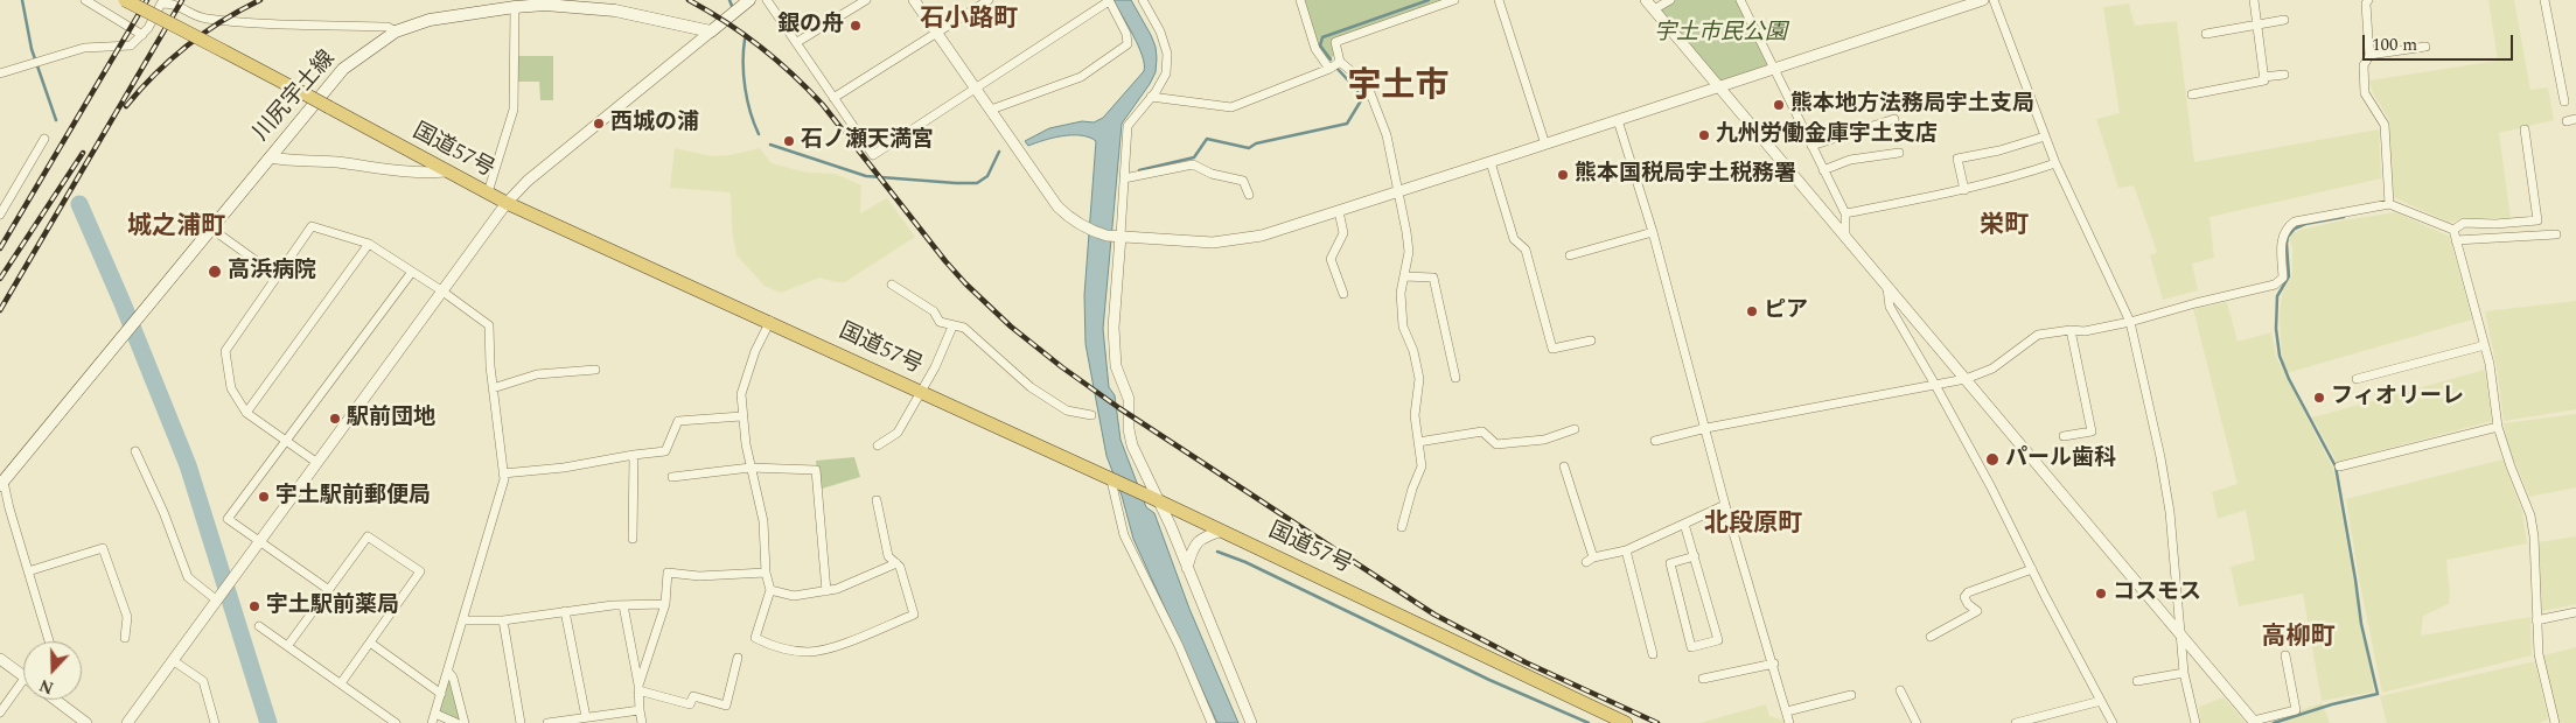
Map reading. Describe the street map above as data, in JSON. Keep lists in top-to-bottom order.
{
  "streets": {
    "highway": ["国道57号"],
    "main road": ["川尻宇土線"]
  },
  "districts": [
    "石小路町",
    "宇土市",
    "栄町",
    "城之浦町",
    "北段原町",
    "高柳町"
  ],
  "parks": ["宇土市民公園"],
  "places": [
    "銀の舟",
    "熊本地方法務局宇土支局",
    "西城の浦",
    "九州労働金庫宇土支店",
    "石ノ瀬天満宮",
    "熊本国税局宇土税務署",
    "高浜病院",
    "ピア",
    "フィオリーレ",
    "駅前団地",
    "パール歯科",
    "宇土駅前郵便局",
    "コスモス",
    "宇土駅前薬局"
  ],
  "scale_bar": "100 m",
  "north": "bottom"
}
